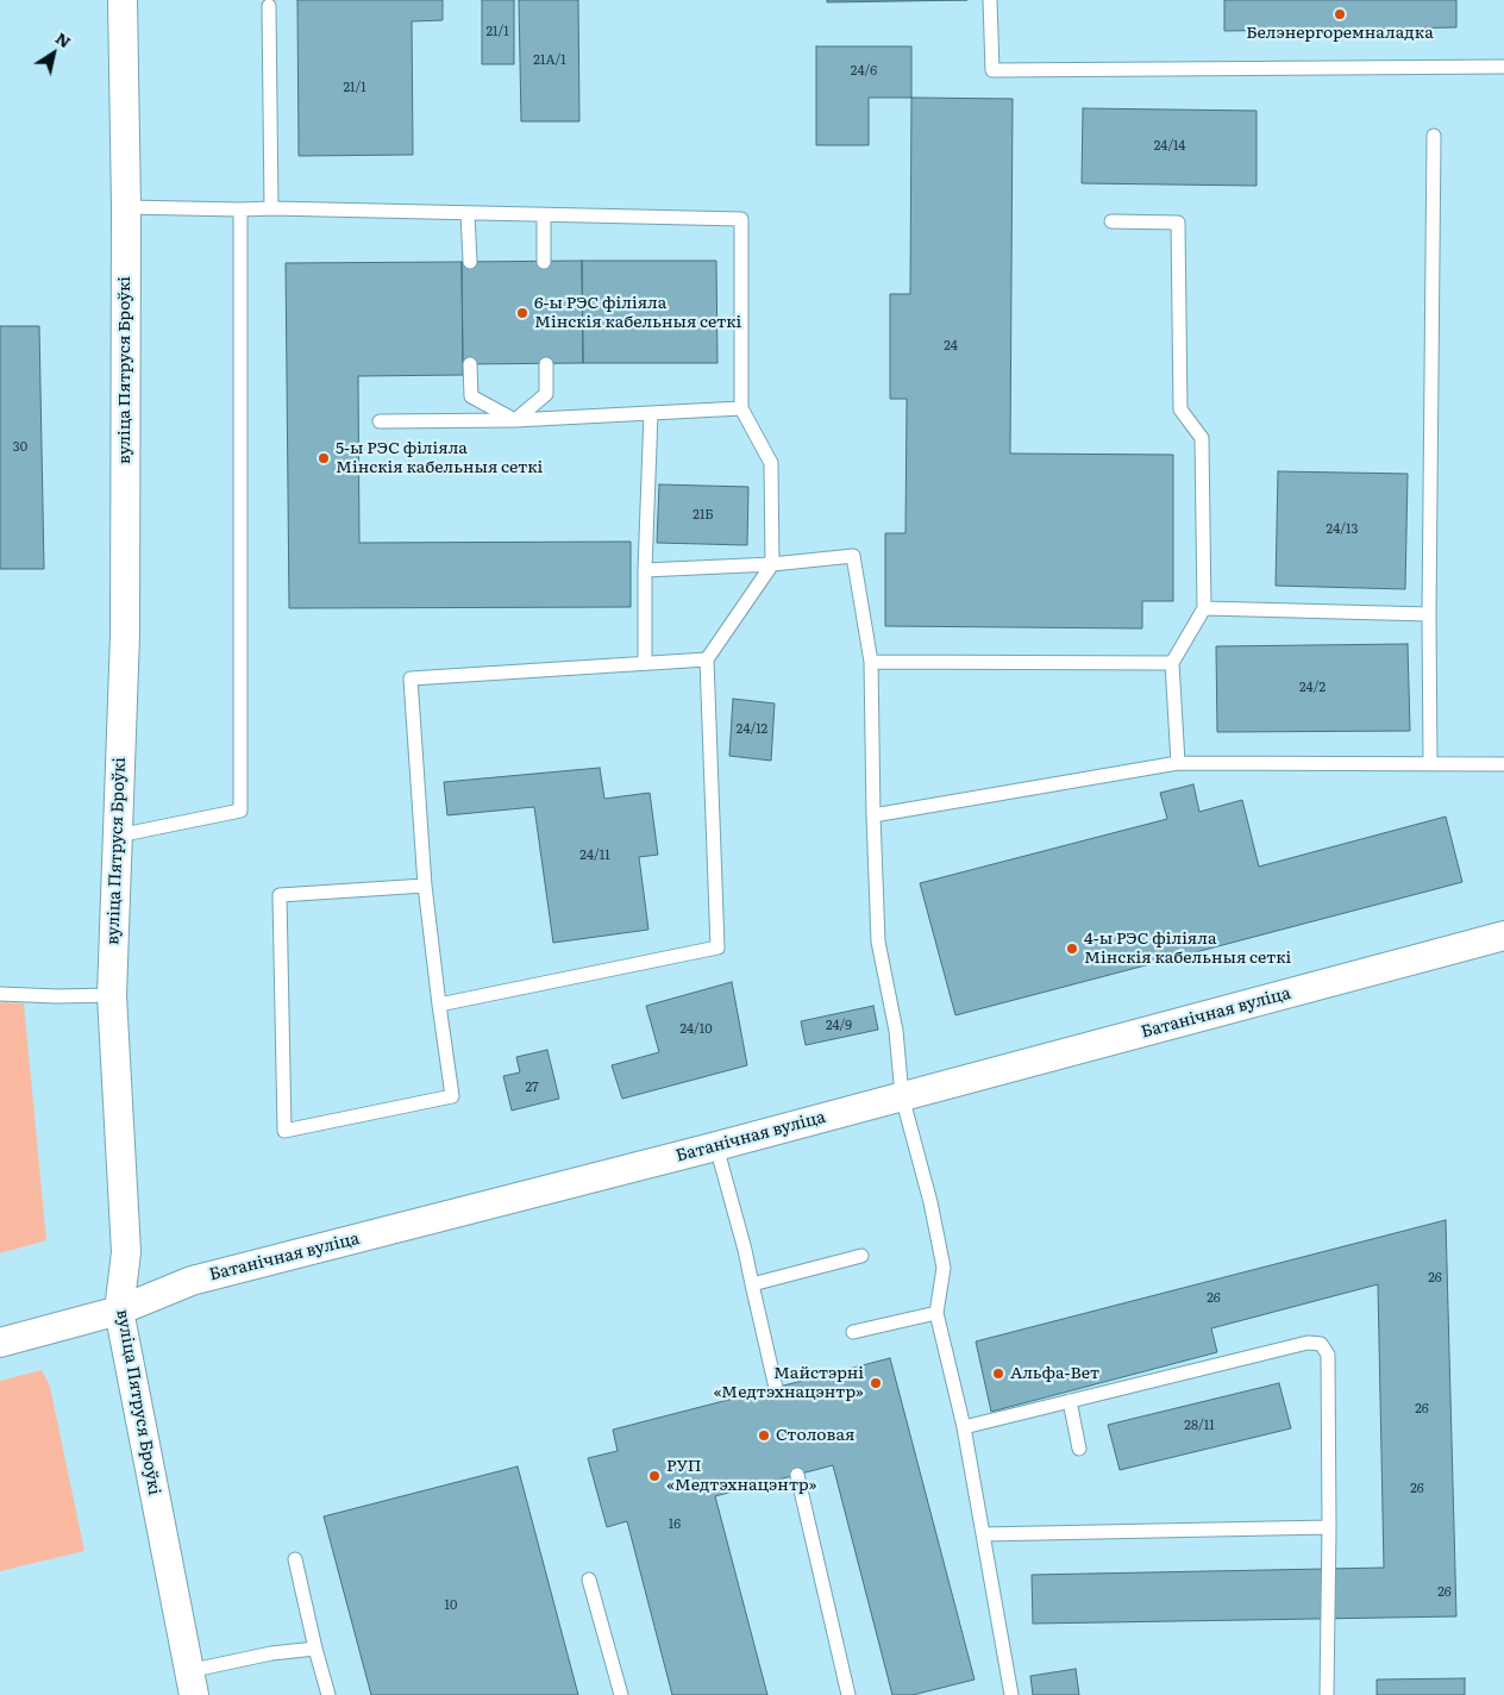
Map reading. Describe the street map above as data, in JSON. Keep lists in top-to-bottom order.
{
  "streets": {
    "street": ["вуліца Пятруся Броўкі", "Батанічная вуліца"]
  },
  "crossings": [
    ["вуліца Пятруся Броўкі", "Батанічная вуліца"]
  ],
  "places": [
    "Белэнергоремналадка",
    "6-ы РЭС філіяла Мінскія кабельныя сеткі",
    "5-ы РЭС філіяла Мінскія кабельныя сеткі",
    "4-ы РЭС філіяла Мінскія кабельныя сеткі",
    "Альфа-Вет",
    "Майстэрні «Медтэхнацэнтр»",
    "Столовая",
    "РУП «Медтэхнацэнтр»"
  ],
  "house_numbers": [
    "21/1",
    "21А/1",
    "24/6",
    "21/1",
    "24/14",
    "24",
    "30",
    "21Б",
    "24/13",
    "24/2",
    "24/12",
    "24/11",
    "24/9",
    "24/10",
    "27",
    "26",
    "26",
    "26",
    "28/11",
    "26",
    "16",
    "26",
    "10"
  ],
  "north": "top right"
}
